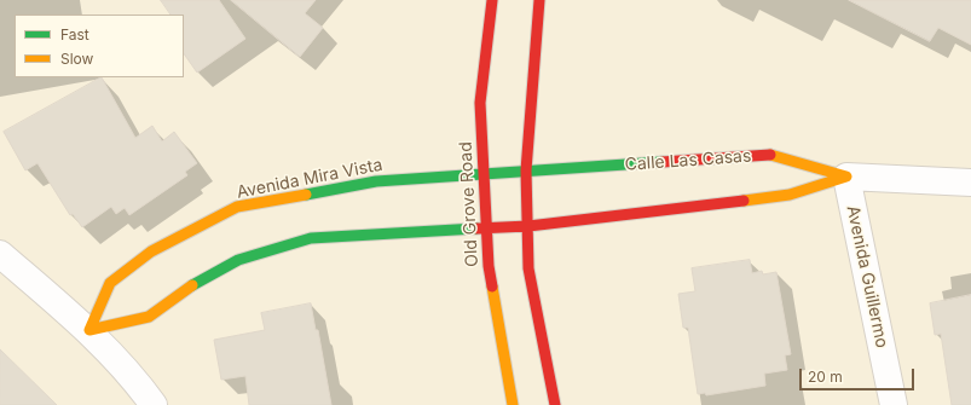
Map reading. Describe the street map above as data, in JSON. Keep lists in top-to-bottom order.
{
  "streets": {
    "street": [
      "Calle Las Casas",
      "Avenida Mira Vista",
      "Old Grove Road",
      "Avenida Guillermo"
    ]
  },
  "crossings": [
    ["Calle Las Casas", "Avenida Mira Vista"],
    ["Calle Las Casas", "Avenida Guillermo"],
    ["Avenida Mira Vista", "Old Grove Road"]
  ],
  "legend": ["Fast", "Slow"],
  "scale_bar": "20 m"
}
